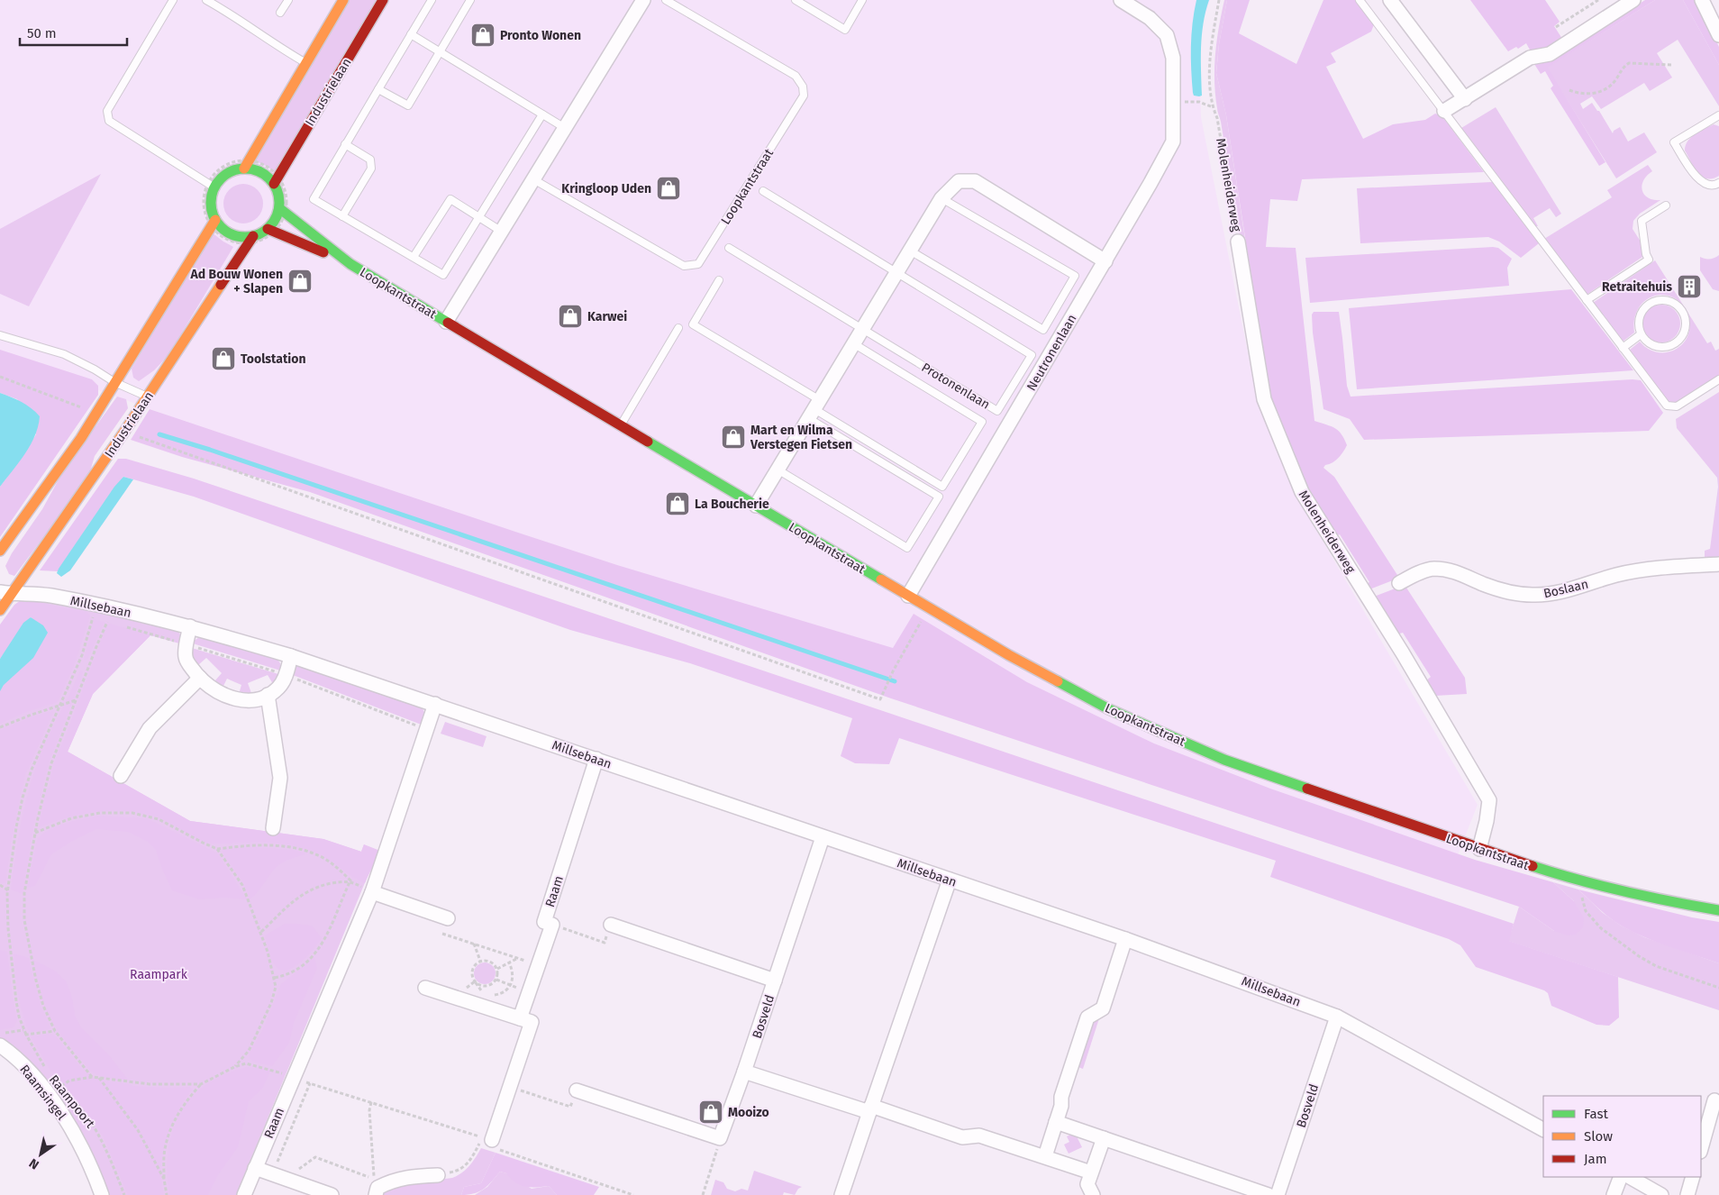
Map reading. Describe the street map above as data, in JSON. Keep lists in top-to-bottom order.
{
  "streets": {
    "street": [
      "Industrielaan",
      "Molenheiderweg",
      "Loopkantstraat",
      "Neutronenlaan",
      "Boslaan",
      "Millsebaan",
      "Raam",
      "Bosveld",
      "Raamsingel"
    ],
    "lane": ["Protonenlaan"],
    "path": ["Raampoort"]
  },
  "crossings": [
    ["Industrielaan", "Loopkantstraat"],
    ["Industrielaan", "Millsebaan"],
    ["Molenheiderweg", "Loopkantstraat"],
    ["Loopkantstraat", "Neutronenlaan"],
    ["Millsebaan", "Raam"],
    ["Millsebaan", "Bosveld"],
    ["Millsebaan", "Raampoort"]
  ],
  "parks": ["Raampark"],
  "places": {
    "shop": [
      "Pronto Wonen",
      "Kringloop Uden",
      "Ad Bouw Wonen + Slapen",
      "Karwei",
      "Toolstation",
      "Mart en Wilma Verstegen Fietsen",
      "La Boucherie",
      "Mooizo"
    ],
    "building": ["Retraitehuis"]
  },
  "legend": ["Fast", "Slow", "Jam"],
  "scale_bar": "50 m",
  "north": "bottom left"
}
